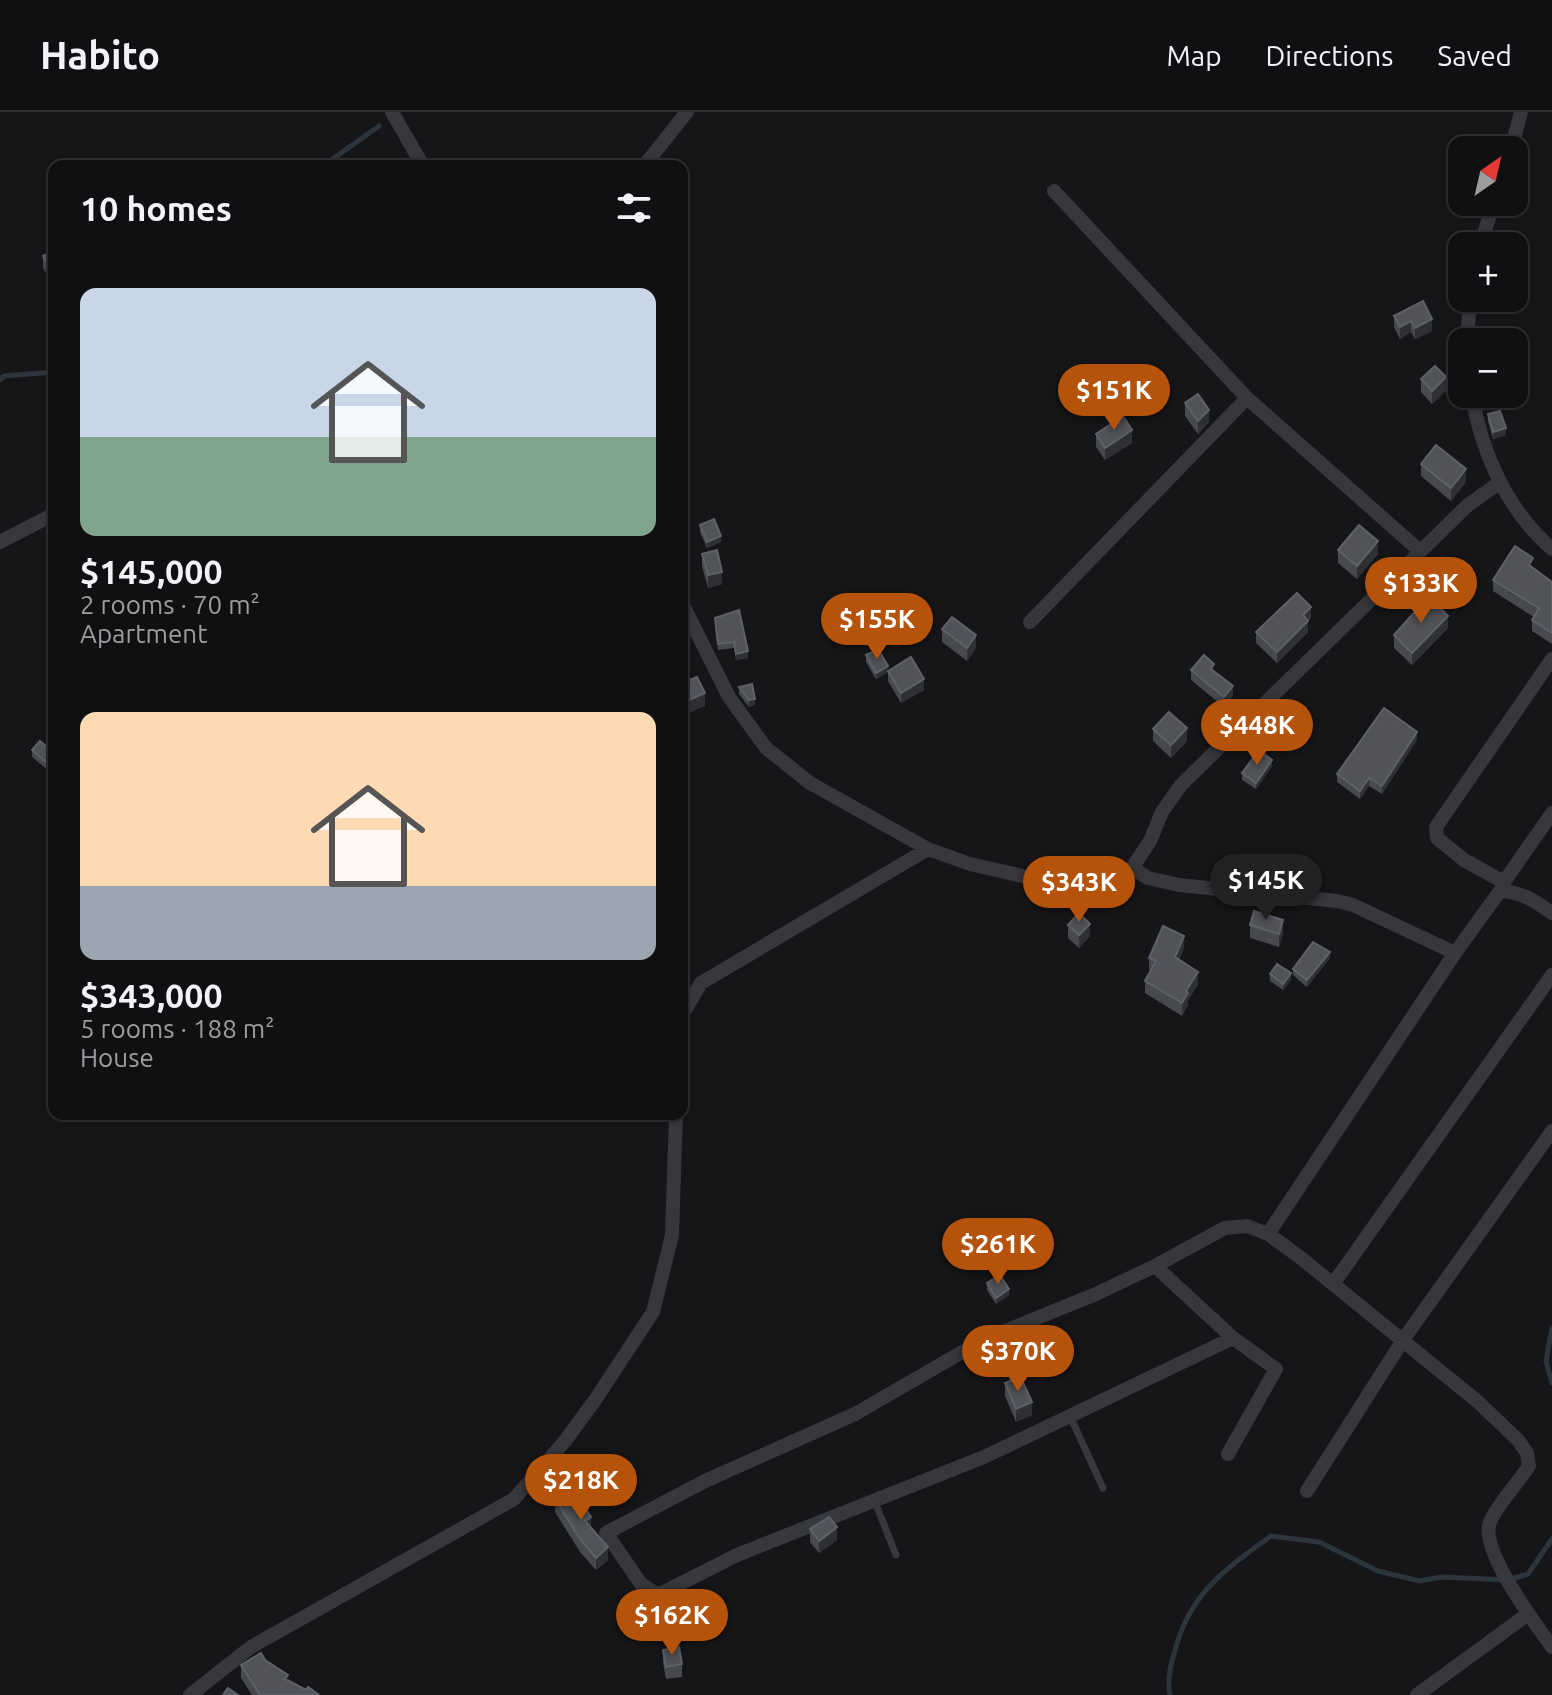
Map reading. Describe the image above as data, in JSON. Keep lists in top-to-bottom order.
{
  "north": "top right",
  "page": {
    "header": "Habito",
    "nav": ["Map", "Directions", "Saved"],
    "map_buttons": ["+", "−"],
    "heading": "10 homes",
    "list": [
      {
        "name": "$145,000",
        "note": "2 rooms · 70 m² · Apartment"
      },
      {
        "name": "$343,000",
        "note": "5 rooms · 188 m² · House"
      }
    ],
    "price": [
      "$151K",
      "$133K",
      "$155K",
      "$448K",
      "$145K",
      "$343K",
      "$261K",
      "$370K",
      "$218K",
      "$162K"
    ]
  }
}
